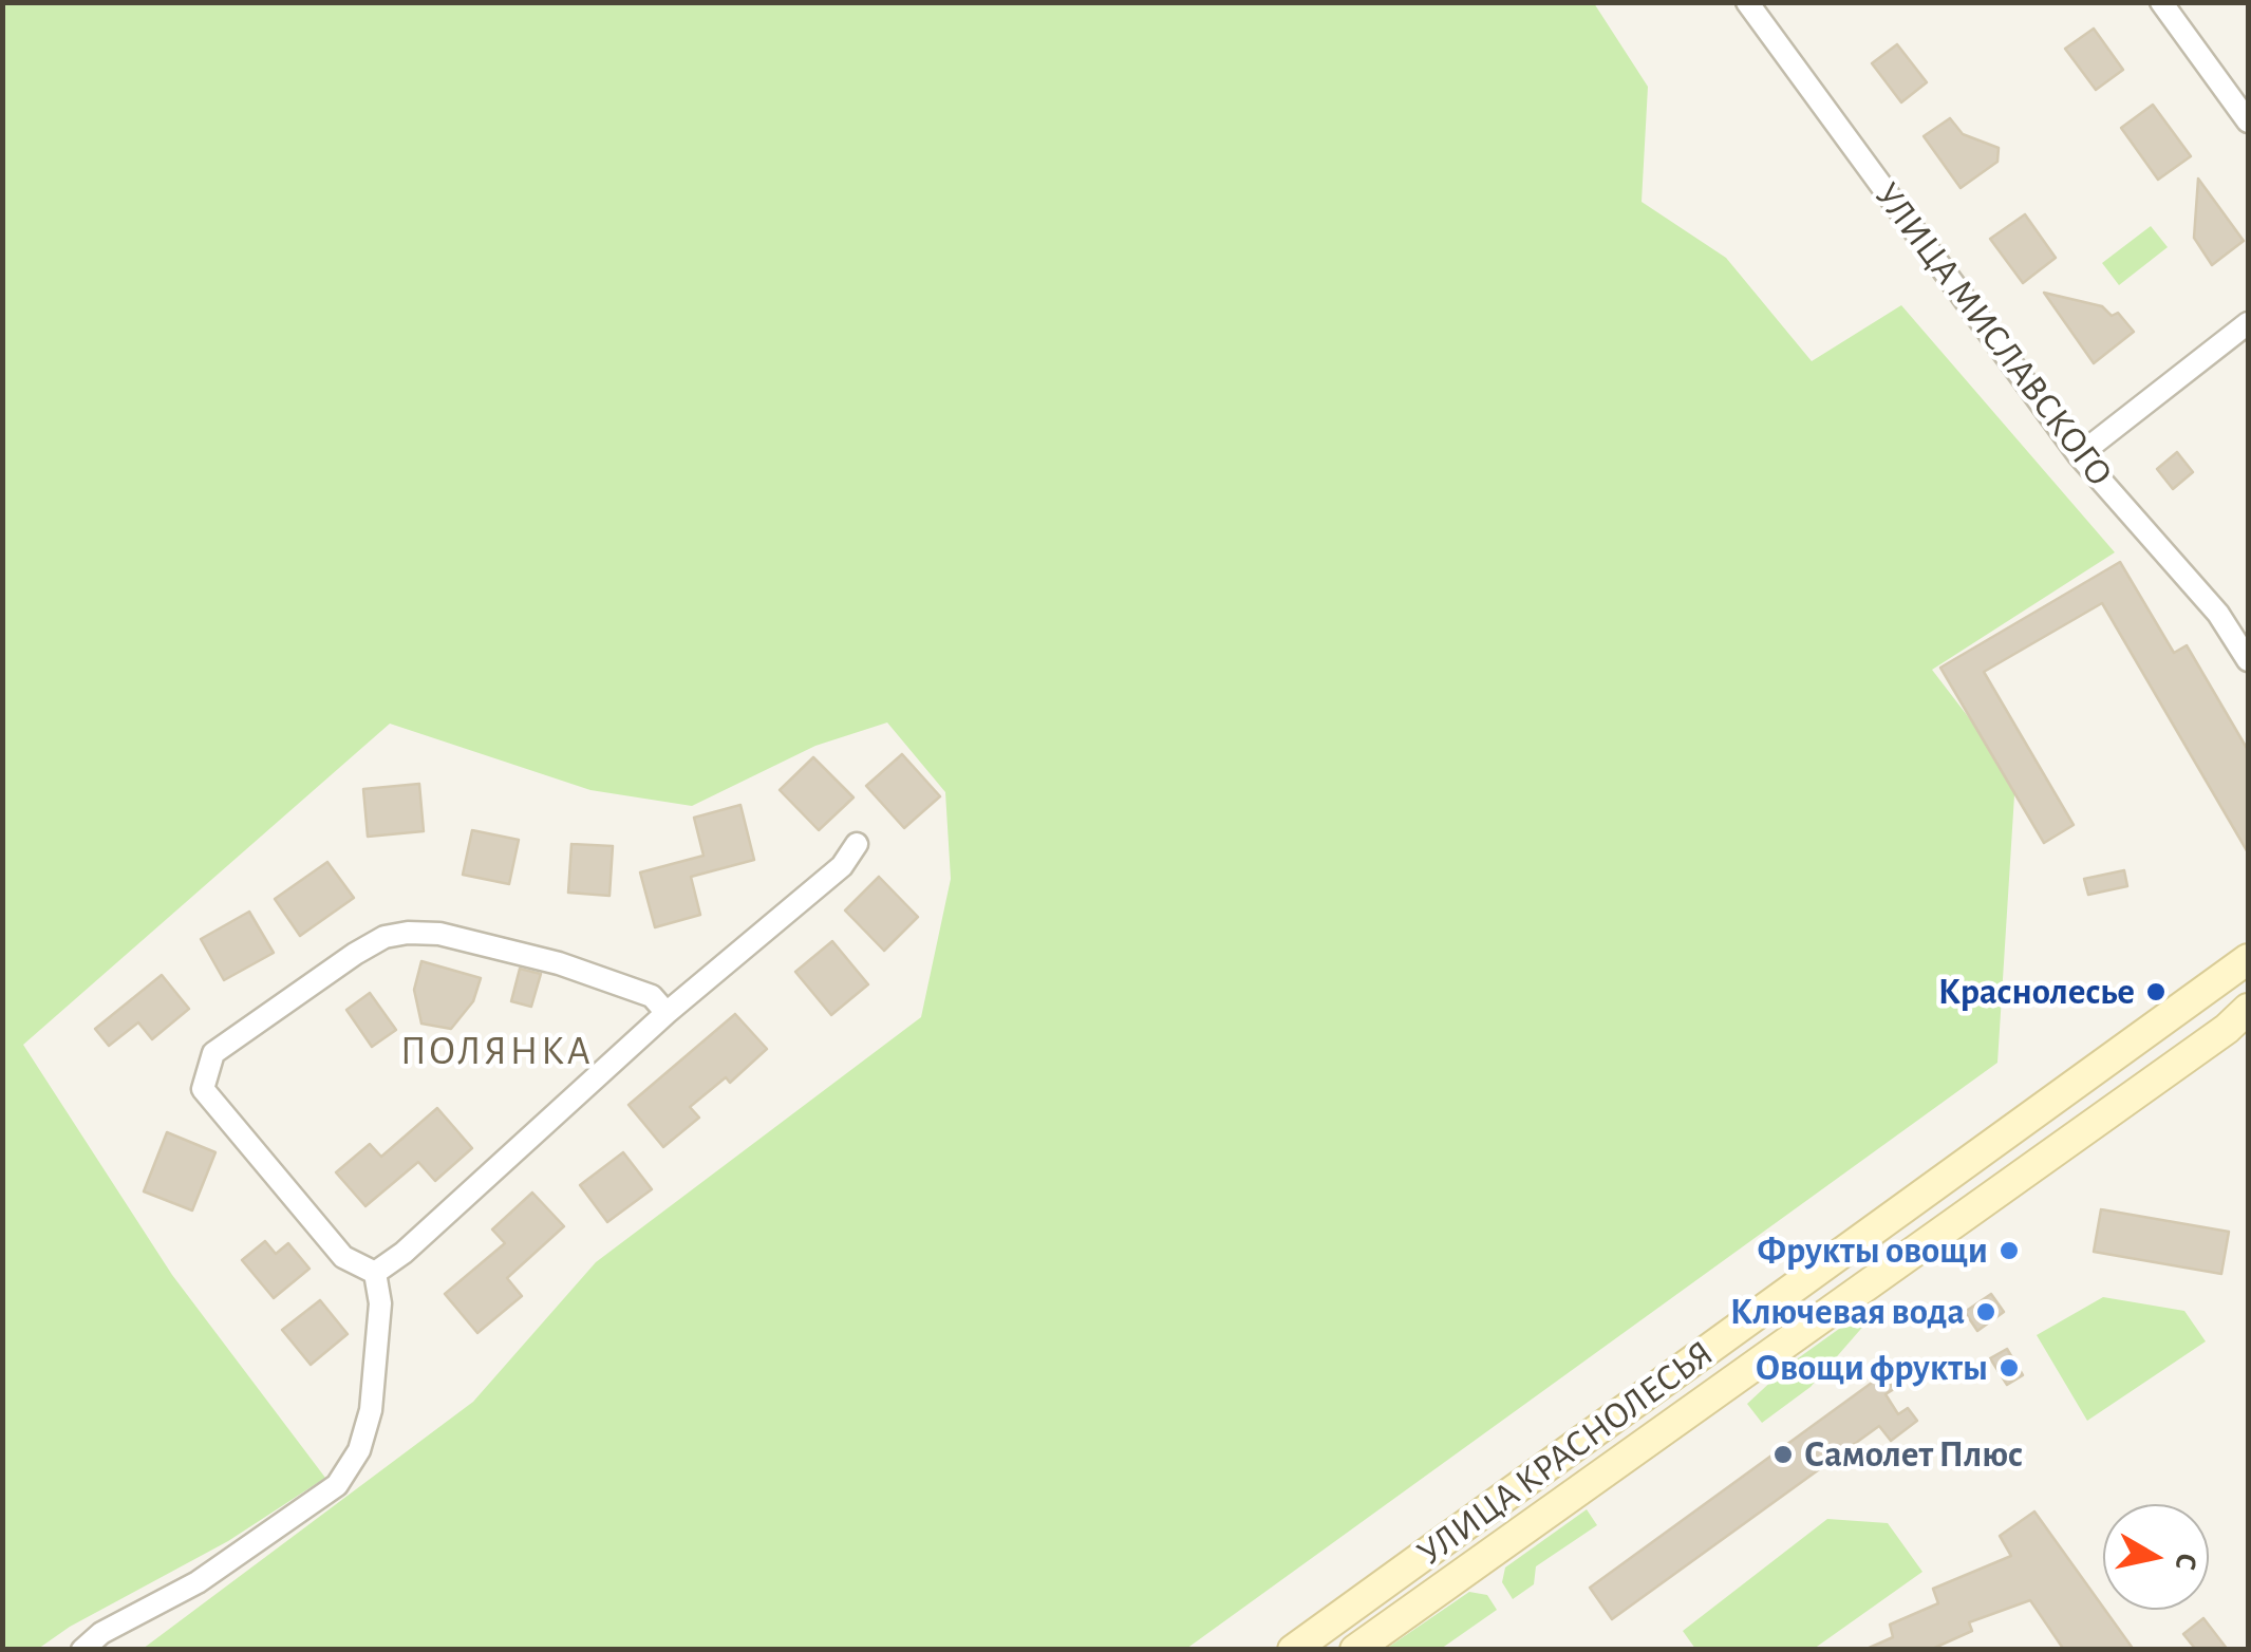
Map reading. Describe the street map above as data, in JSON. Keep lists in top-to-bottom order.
{
  "streets": {
    "street": ["УЛИЦА МИСЛАВСКОГО", "УЛИЦА КРАСНОЛЕСЬЯ"]
  },
  "districts": ["ПОЛЯНКА"],
  "places": [
    "Краснолесье",
    "Фрукты овощи",
    "Ключевая вода",
    "Овощи фрукты",
    "Самолет Плюс"
  ],
  "north": "right"
}
